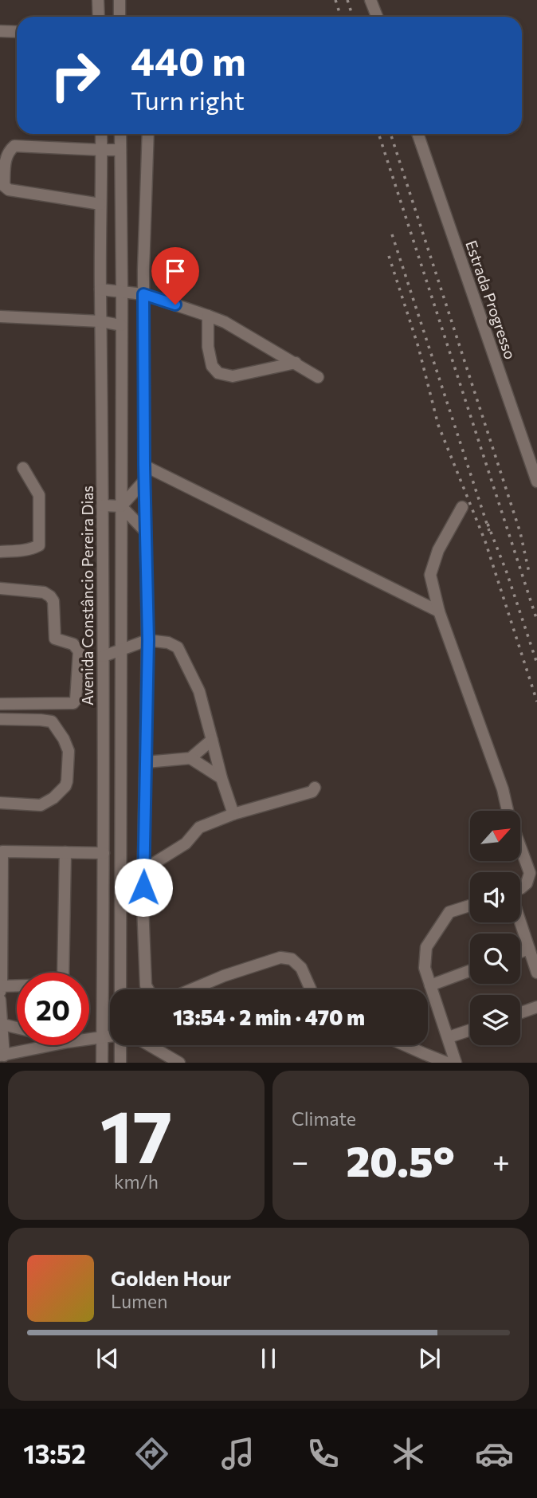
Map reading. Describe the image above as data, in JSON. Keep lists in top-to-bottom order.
{
  "streets": {
    "street": ["Estrada Progresso", "Avenida Constâncio Pereira Dias"]
  },
  "north": "top right",
  "page": {
    "turn": ["440 m", "Turn right"],
    "limit": "20",
    "trip": "13:54 · 2 min · 470 m",
    "tile": [
      ["17", "km/h"],
      "Climate"
    ],
    "heat": ["−", "20.5°", "+"],
    "song": ["Golden Hour", "Lumen"],
    "tabs": "13:52"
  }
}
